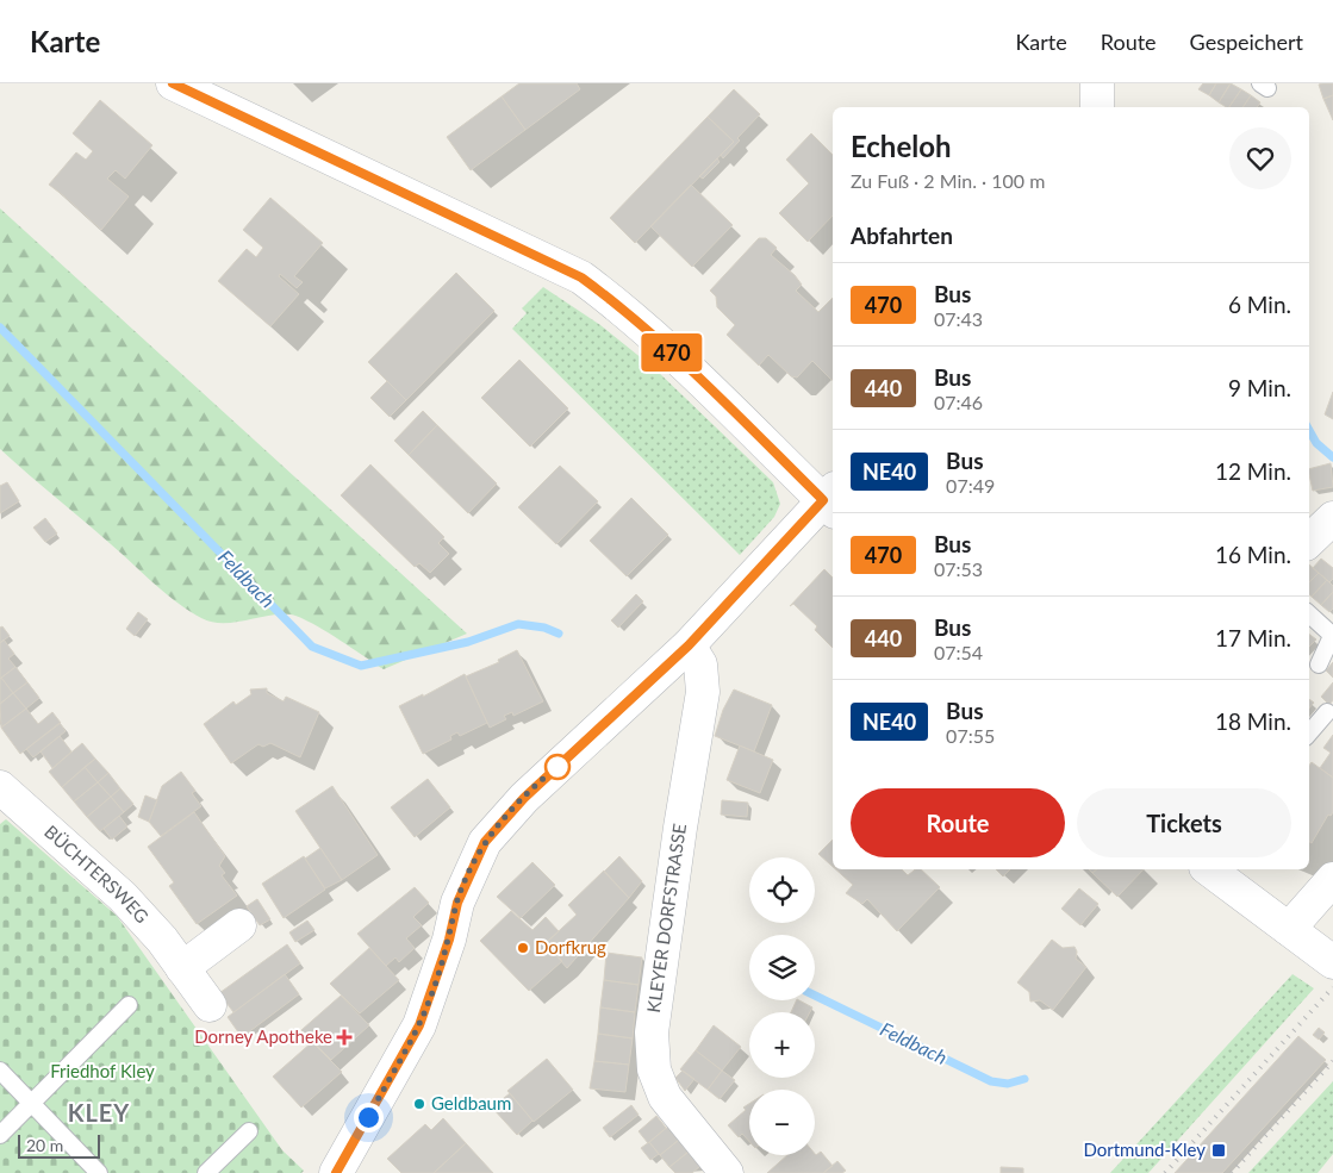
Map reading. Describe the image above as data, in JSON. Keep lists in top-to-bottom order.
{
  "streets": {
    "street": ["BÜCHTERSWEG", "KLEYER DORFSTRASSE"]
  },
  "districts": ["KLEY"],
  "water": ["Feldbach"],
  "parks": ["Friedhof Kley"],
  "places": {
    "other": ["Dorfkrug", "Geldbaum"],
    "health": ["Dorney Apotheke"],
    "transit": ["Dortmund-Kley"]
  },
  "lines": ["bus line 470"],
  "scale_bar": "20 m",
  "page": {
    "header": "Karte",
    "nav": ["Karte", "Route", "Gespeichert"],
    "on_map": "470",
    "heading": [
      ["Echeloh", "Zu Fuß · 2 Min. · 100 m"],
      "Abfahrten"
    ],
    "list": [
      {
        "mark": "470",
        "name": "Bus",
        "note": "07:43",
        "value": "6 Min."
      },
      {
        "mark": "440",
        "name": "Bus",
        "note": "07:46",
        "value": "9 Min."
      },
      {
        "mark": "NE40",
        "name": "Bus",
        "note": "07:49",
        "value": "12 Min."
      },
      {
        "mark": "470",
        "name": "Bus",
        "note": "07:53",
        "value": "16 Min."
      },
      {
        "mark": "440",
        "name": "Bus",
        "note": "07:54",
        "value": "17 Min."
      },
      {
        "mark": "NE40",
        "name": "Bus",
        "note": "07:55",
        "value": "18 Min."
      }
    ],
    "buttons": ["Route", "Tickets"],
    "map_buttons": ["+", "−"],
    "scale": "20 m"
  }
}
